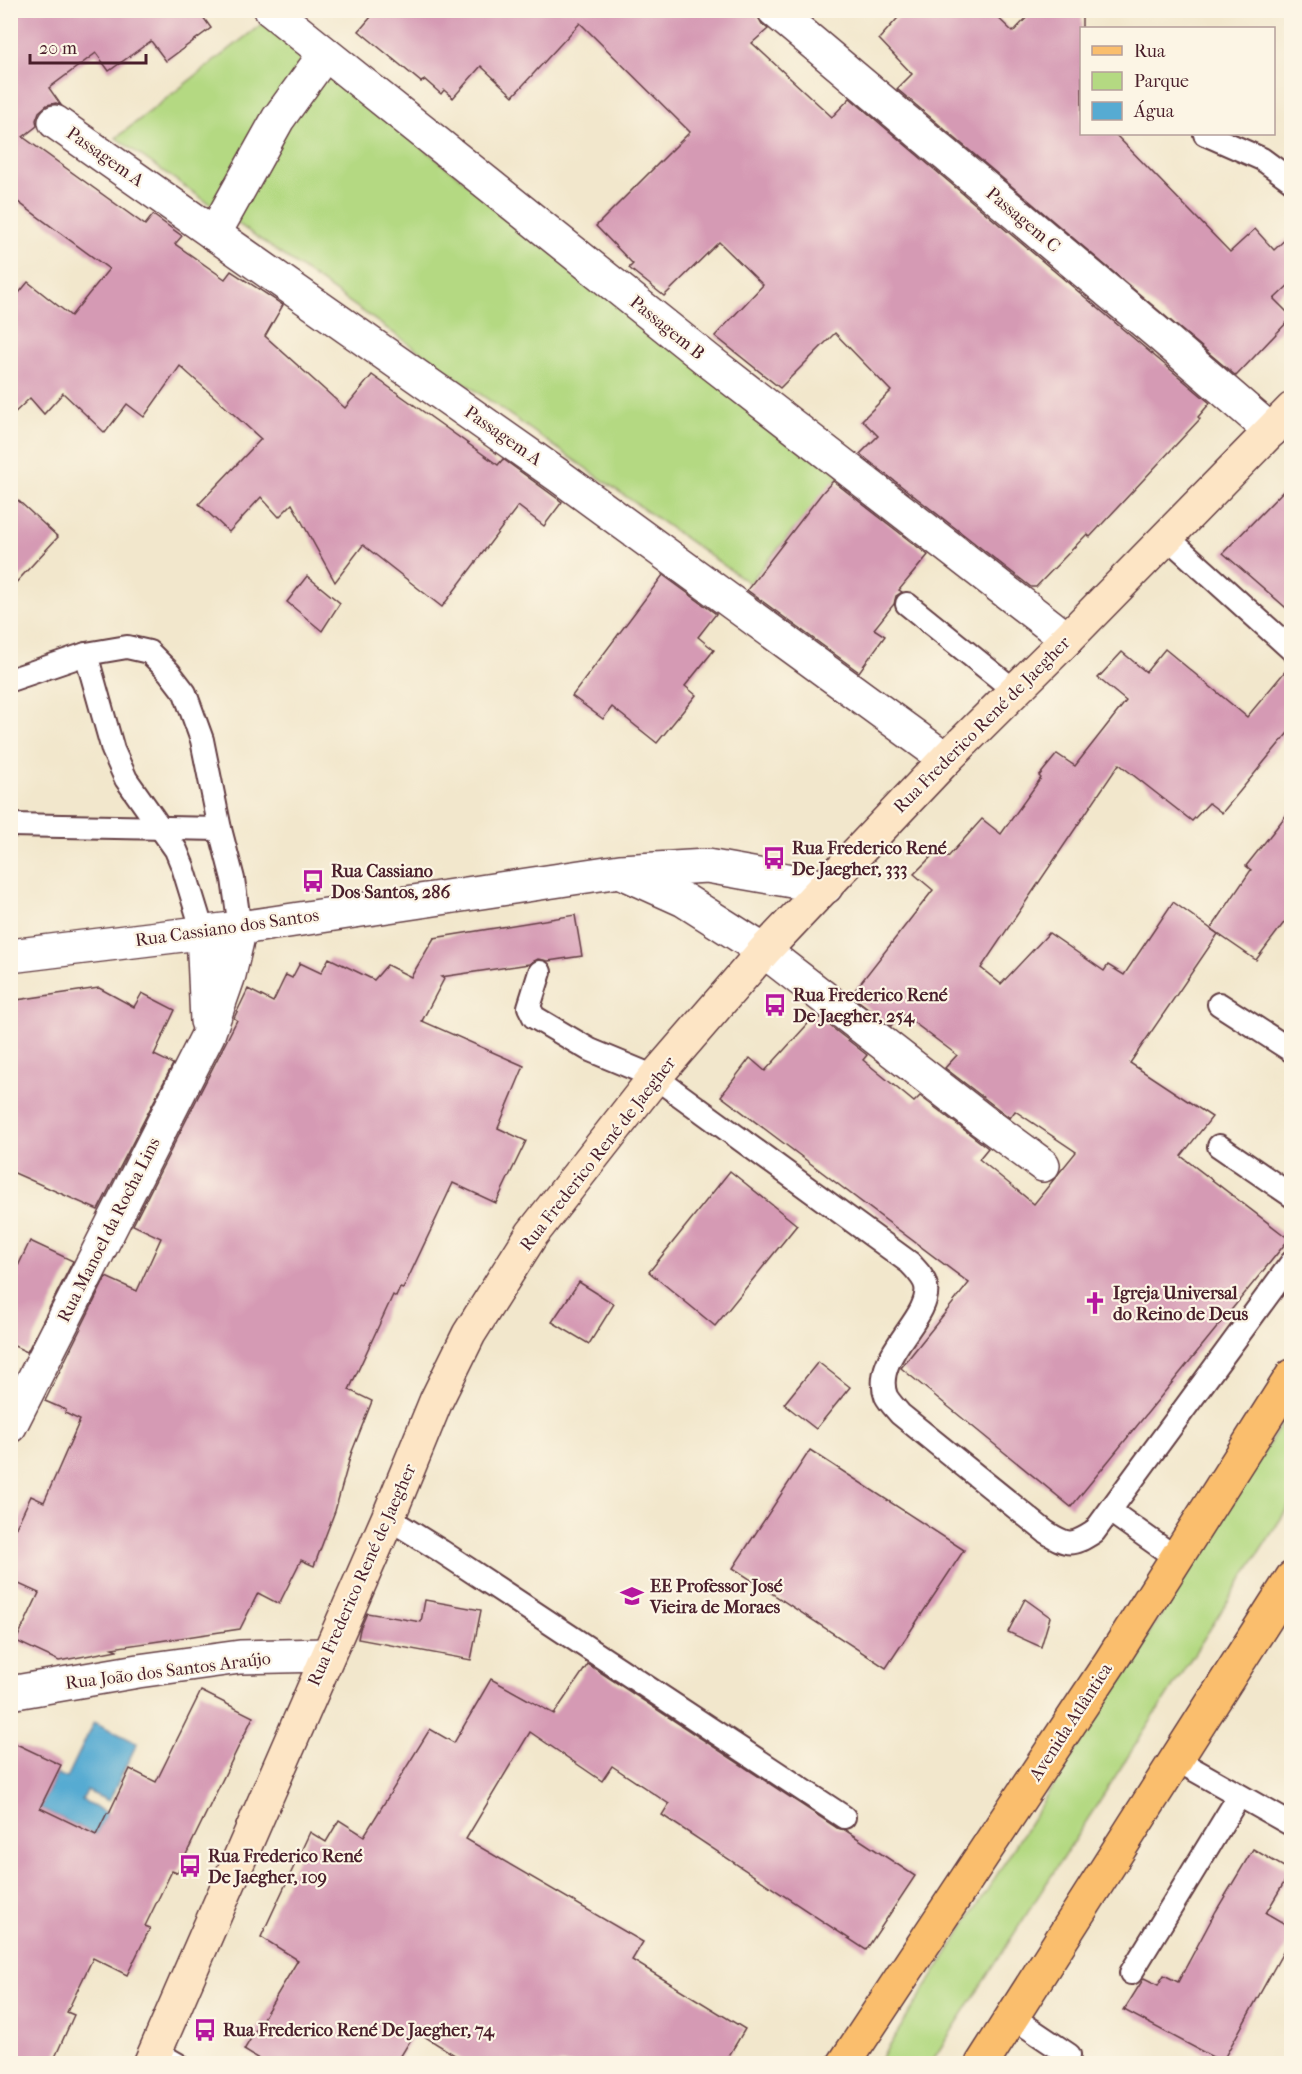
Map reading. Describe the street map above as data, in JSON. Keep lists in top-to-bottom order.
{
  "streets": {
    "main road": ["Rua Frederico René de Jaegher", "Avenida Atlântica"],
    "street": [
      "Passagem A",
      "Passagem C",
      "Passagem B",
      "Rua Cassiano dos Santos",
      "Rua Manoel da Rocha Lins",
      "Rua João dos Santos Araújo"
    ]
  },
  "crossings": [
    ["Passagem A", "Rua Frederico René de Jaegher"],
    ["Passagem C", "Rua Frederico René de Jaegher"],
    ["Passagem B", "Rua Frederico René de Jaegher"],
    ["Rua Frederico René de Jaegher", "Rua Cassiano dos Santos"],
    ["Rua Frederico René de Jaegher", "Rua João dos Santos Araújo"],
    ["Rua Cassiano dos Santos", "Rua Manoel da Rocha Lins"]
  ],
  "places": {
    "bus stop": [
      "Rua Frederico René De Jaegher, 333",
      "Rua Cassiano Dos Santos, 286",
      "Rua Frederico René De Jaegher, 254",
      "Rua Frederico René De Jaegher, 109",
      "Rua Frederico René De Jaegher, 74"
    ],
    "church": ["Igreja Universal do Reino de Deus"],
    "school or university": ["EE Professor José Vieira de Moraes"]
  },
  "legend": ["Rua", "Parque", "Água"],
  "scale_bar": "20 m"
}
